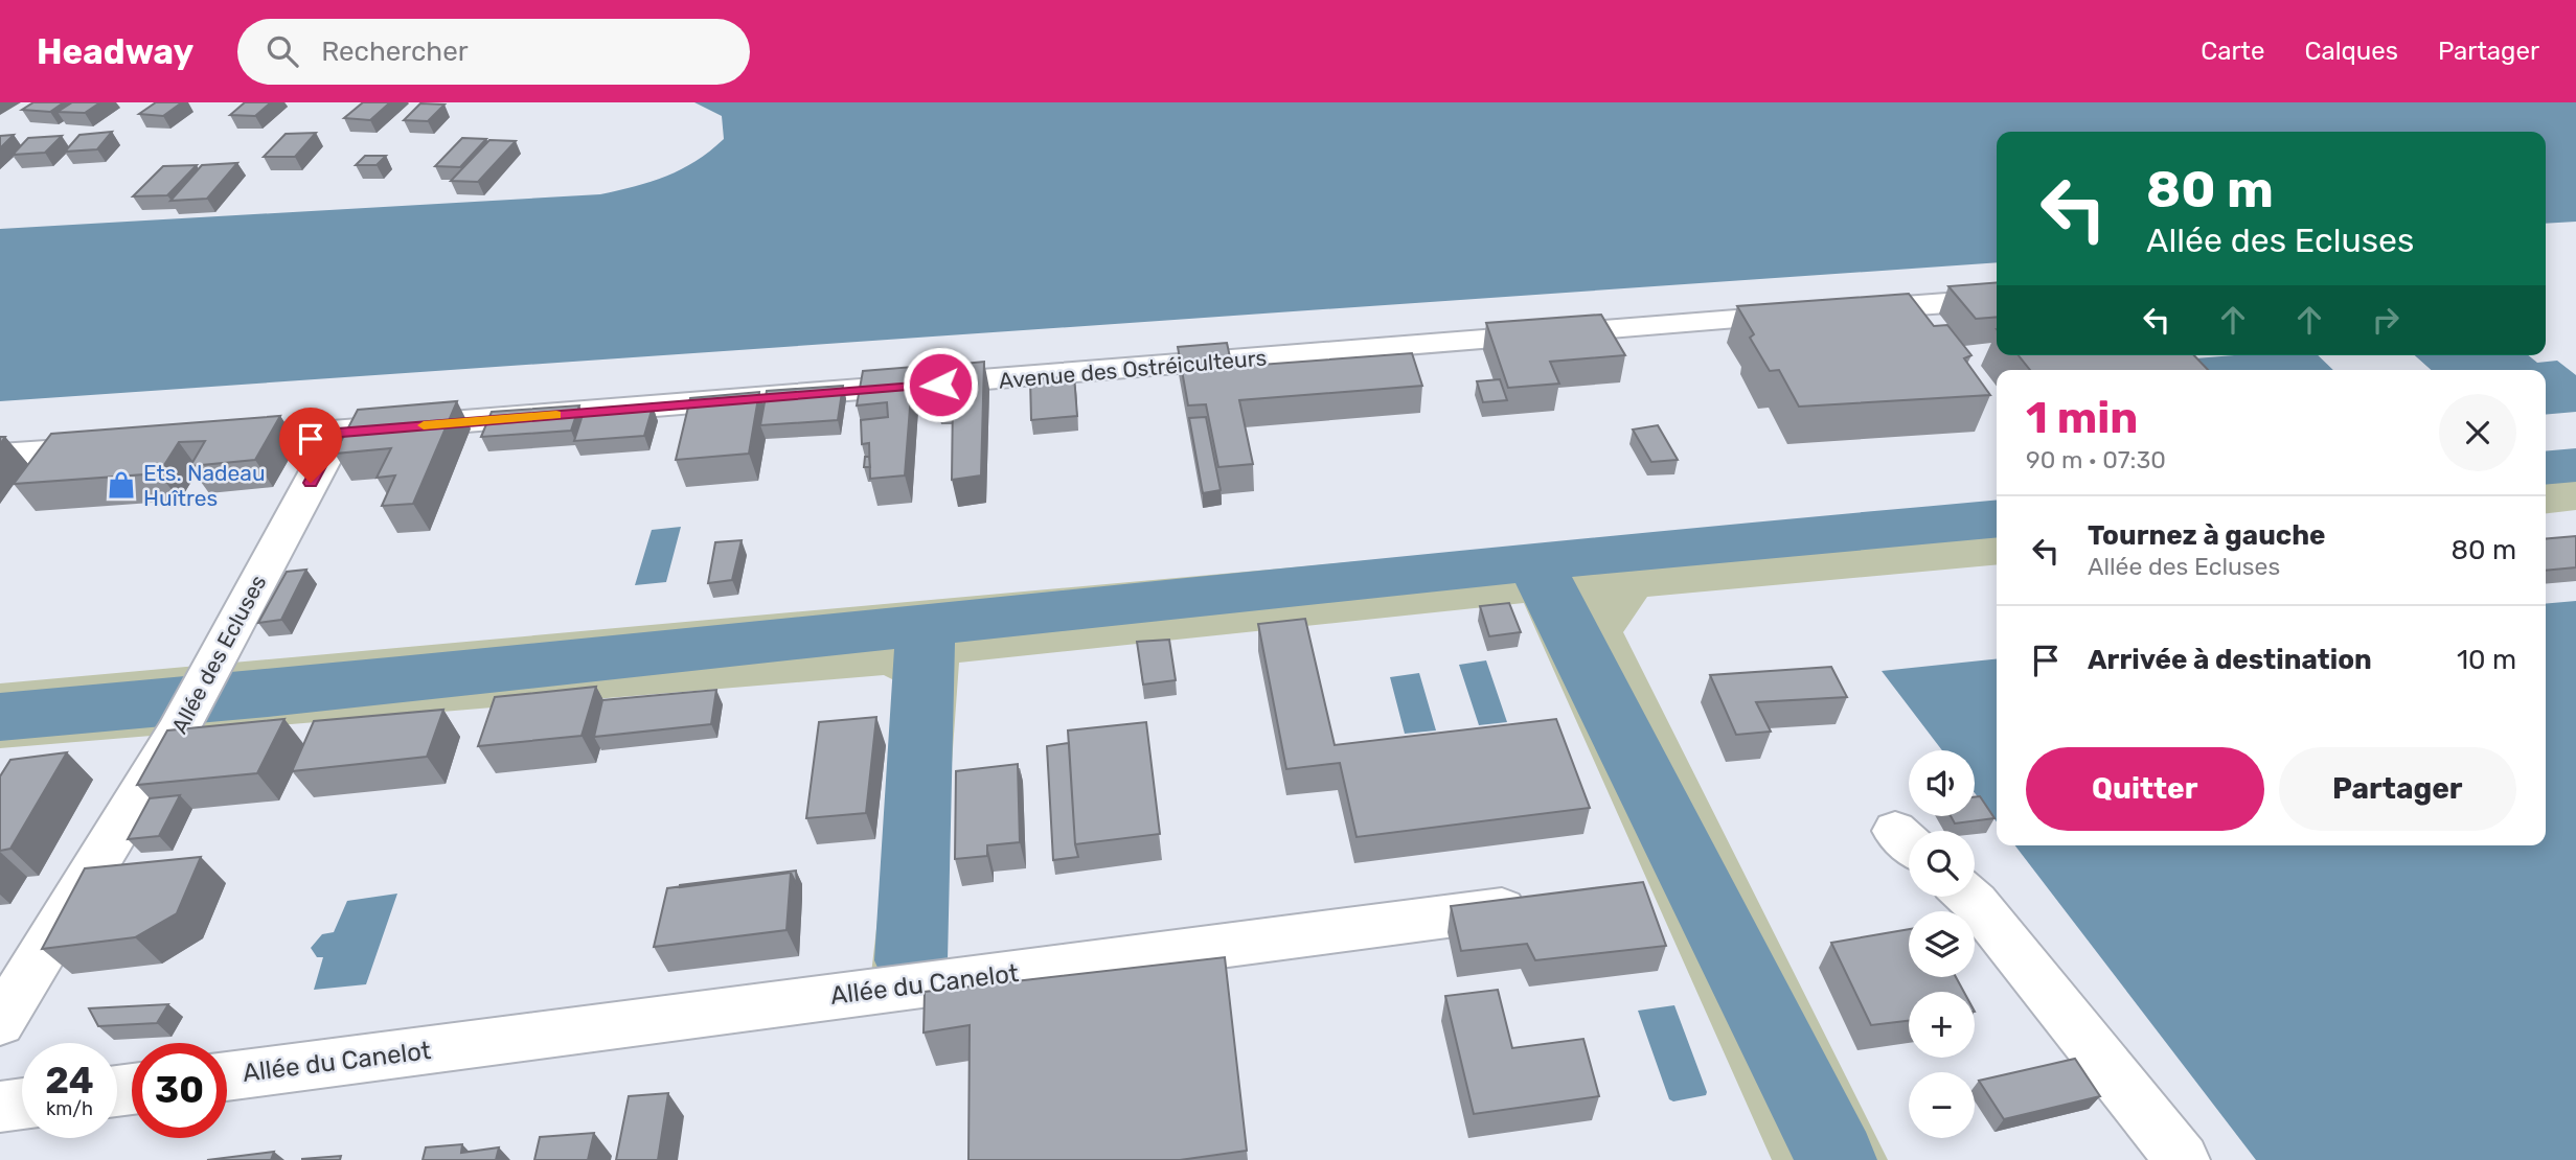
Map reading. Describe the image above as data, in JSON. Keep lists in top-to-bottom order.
{
  "streets": {
    "street": ["Avenue des Ostréiculteurs", "Allée des Ecluses", "Allée du Canelot"]
  },
  "crossings": [
    ["Avenue des Ostréiculteurs", "Allée des Ecluses"]
  ],
  "places": {
    "shop": ["Ets. Nadeau Huîtres"]
  },
  "page": {
    "header": "Headway",
    "search": "Rechercher",
    "nav": ["Carte", "Calques", "Partager"],
    "turn": ["80 m", "Allée des Ecluses"],
    "heading": ["1 min", "90 m · 07:30"],
    "list": [
      {
        "name": "Tournez à gauche",
        "note": "Allée des Ecluses",
        "value": "80 m"
      },
      {
        "name": "Arrivée à destination",
        "value": "10 m"
      }
    ],
    "buttons": ["Quitter", "Partager"],
    "map_buttons": ["+", "−"],
    "speed": "24 km/h",
    "limit": "30"
  }
}
